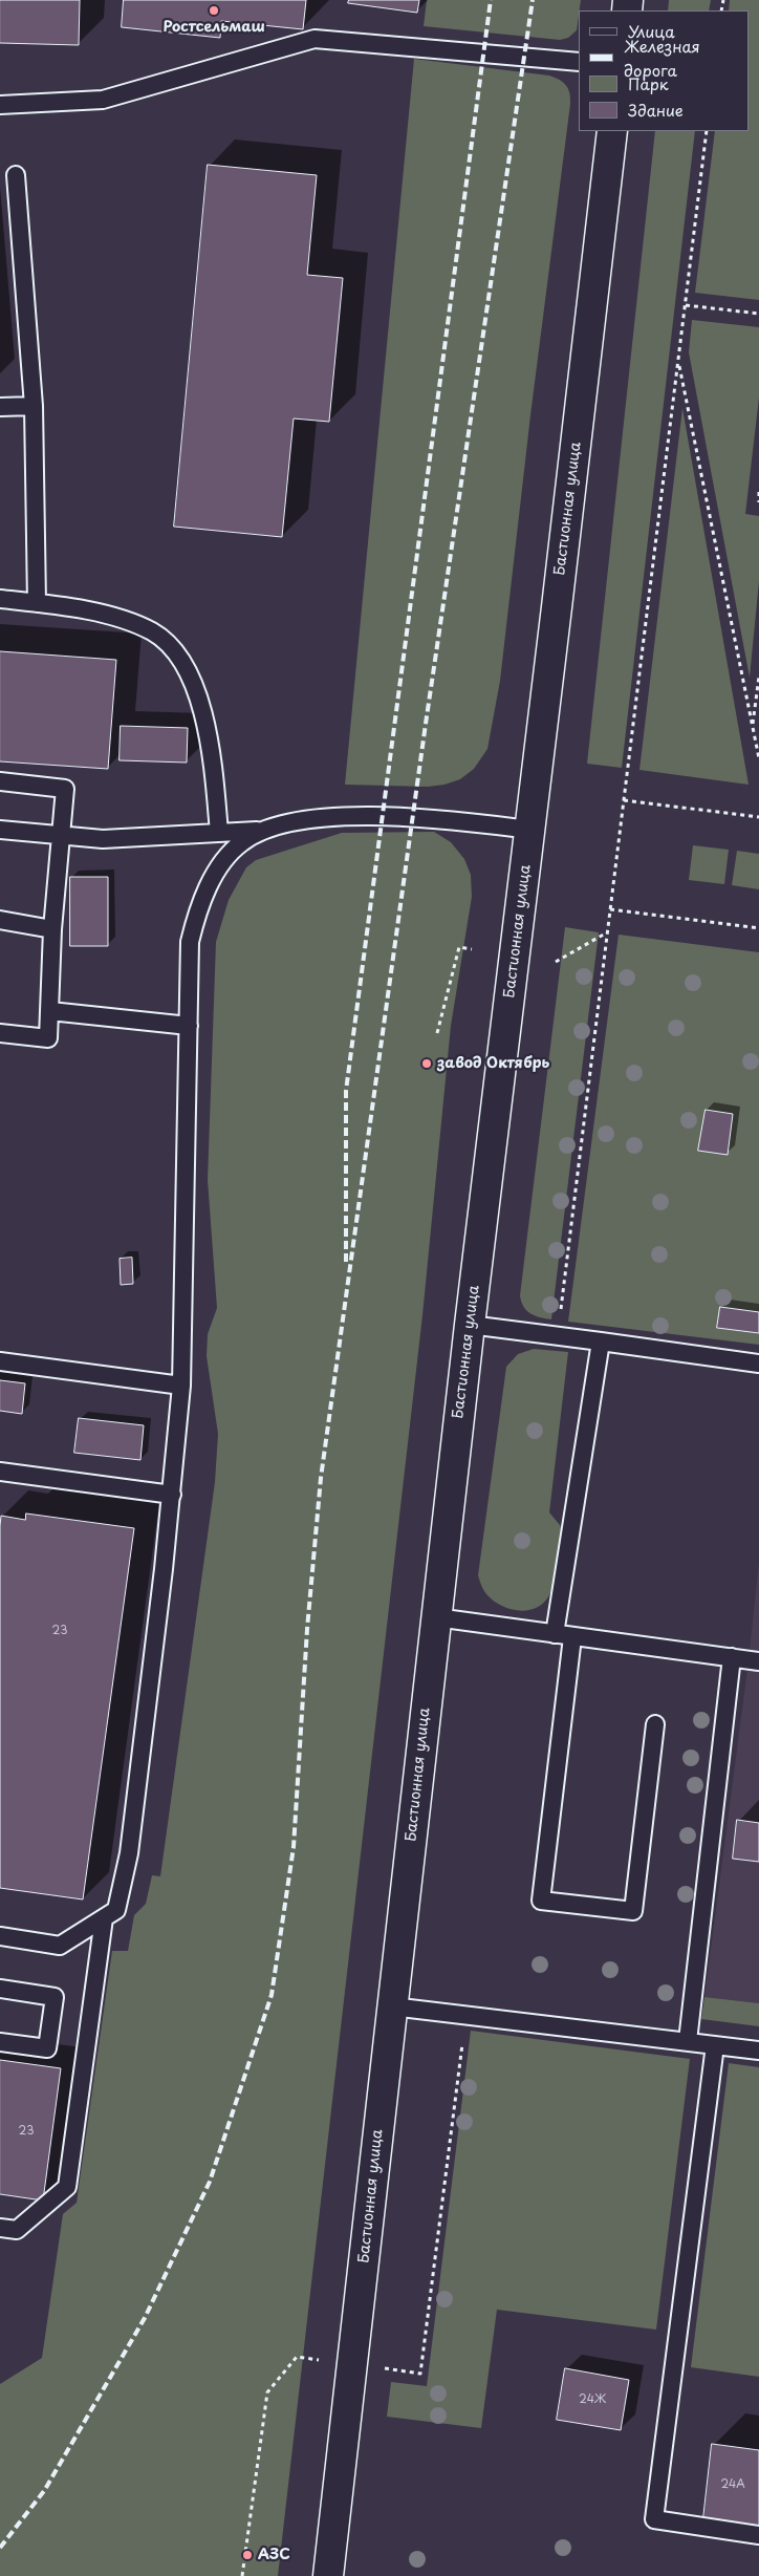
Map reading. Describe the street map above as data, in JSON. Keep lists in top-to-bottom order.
{
  "streets": {
    "main road": ["Бастионная улица"]
  },
  "places": ["Ростсельмаш", "завод Октябрь", "АЗС"],
  "house_numbers": [
    "23",
    "23",
    "24Ж",
    "24А"
  ],
  "legend": [
    "Улица",
    "Железная дорога",
    "Парк",
    "Здание"
  ]
}
